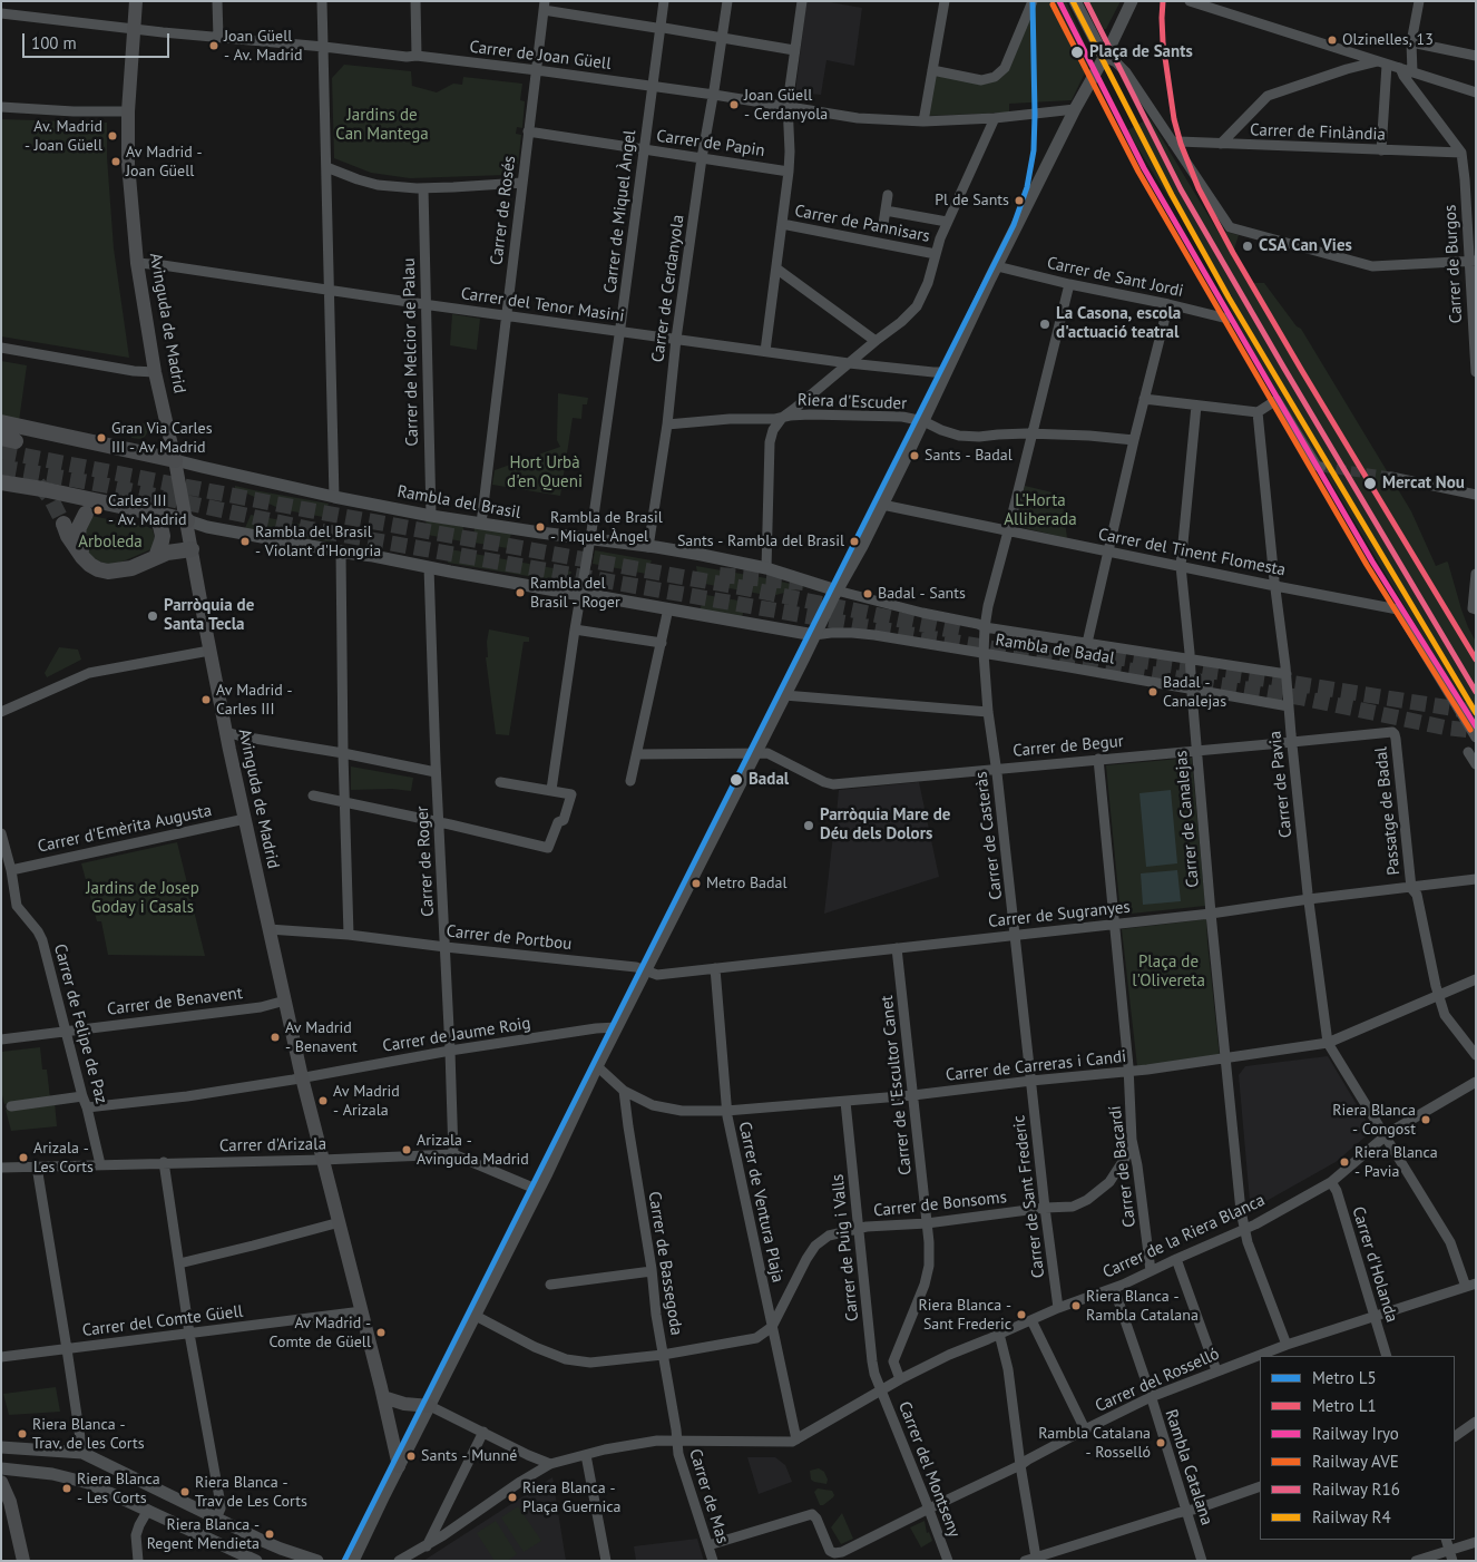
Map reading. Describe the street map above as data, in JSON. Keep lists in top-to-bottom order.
{
  "streets": {
    "main road": ["Avinguda de Madrid"],
    "street": [
      "Carrer de Joan Güell",
      "Carrer de Finlàndia",
      "Carrer de Papin",
      "Carrer de Rosés",
      "Carrer de Miquel Àngel",
      "Carrer de Pannisars",
      "Carrer de Burgos",
      "Carrer de Sant Jordi",
      "Carrer de Cerdanyola",
      "Carrer del Tenor Masini",
      "Carrer de Melcior de Palau",
      "Riera d'Escuder",
      "Rambla del Brasil",
      "Carrer del Tinent Flomesta",
      "Rambla de Badal",
      "Carrer de Begur",
      "Carrer de Pavia",
      "Passatge de Badal",
      "Carrer de Canalejas",
      "Carrer d'Emèrita Augusta",
      "Carrer de Casteràs",
      "Carrer de Roger",
      "Carrer de Sugranyes",
      "Carrer de Portbou",
      "Carrer de Benavent",
      "Carrer de Felipe de Paz",
      "Carrer de Jaume Roig",
      "Carrer de Carreras i Candi",
      "Carrer de l'Escultor Canet",
      "Carrer d'Arizala",
      "Carrer de Bacardí",
      "Carrer de Sant Frederic",
      "Carrer de Ventura Plaja",
      "Carrer de Bonsoms",
      "Carrer de la Riera Blanca",
      "Carrer de Puig i Valls",
      "Carrer de Bassegoda",
      "Carrer d'Holanda",
      "Carrer del Comte Güell",
      "Carrer del Rosselló",
      "Rambla Catalana",
      "Carrer del Montseny",
      "Carrer de Mas"
    ]
  },
  "crossings": [
    ["Carrer de Joan Güell", "Carrer de Rosés"],
    ["Carrer de Joan Güell", "Carrer de Miquel Àngel"],
    ["Carrer de Joan Güell", "Carrer de Cerdanyola"],
    ["Carrer de Joan Güell", "Avinguda de Madrid"],
    ["Carrer de Finlàndia", "Carrer de Burgos"],
    ["Carrer de Papin", "Carrer de Rosés"],
    ["Carrer de Papin", "Carrer de Miquel Àngel"],
    ["Carrer de Papin", "Carrer de Cerdanyola"],
    ["Carrer de Rosés", "Carrer del Tenor Masini"],
    ["Carrer de Rosés", "Rambla del Brasil"],
    ["Carrer de Miquel Àngel", "Carrer del Tenor Masini"],
    ["Carrer de Miquel Àngel", "Rambla del Brasil"],
    ["Carrer de Sant Jordi", "Carrer de Casteràs"],
    ["Carrer de Cerdanyola", "Carrer del Tenor Masini"],
    ["Carrer de Cerdanyola", "Riera d'Escuder"],
    ["Carrer de Cerdanyola", "Rambla del Brasil"],
    ["Carrer del Tenor Masini", "Avinguda de Madrid"],
    ["Carrer del Tenor Masini", "Carrer de Melcior de Palau"],
    ["Avinguda de Madrid", "Rambla del Brasil"],
    ["Avinguda de Madrid", "Carrer d'Emèrita Augusta"],
    ["Avinguda de Madrid", "Carrer de Portbou"],
    ["Avinguda de Madrid", "Carrer de Benavent"],
    ["Avinguda de Madrid", "Carrer de Jaume Roig"],
    ["Avinguda de Madrid", "Carrer d'Arizala"],
    ["Avinguda de Madrid", "Carrer del Comte Güell"],
    ["Carrer de Melcior de Palau", "Rambla del Brasil"],
    ["Riera d'Escuder", "Carrer de Casteràs"],
    ["Rambla del Brasil", "Rambla de Badal"],
    ["Carrer del Tinent Flomesta", "Carrer de Pavia"],
    ["Carrer del Tinent Flomesta", "Carrer de Canalejas"],
    ["Carrer del Tinent Flomesta", "Carrer de Casteràs"],
    ["Rambla de Badal", "Carrer de Pavia"],
    ["Rambla de Badal", "Carrer de Canalejas"],
    ["Rambla de Badal", "Carrer de Casteràs"],
    ["Carrer de Begur", "Carrer de Pavia"],
    ["Carrer de Begur", "Passatge de Badal"],
    ["Carrer de Begur", "Carrer de Canalejas"],
    ["Carrer de Begur", "Carrer de Casteràs"],
    ["Carrer de Begur", "Carrer de Bacardí"],
    ["Carrer de Pavia", "Carrer de Sugranyes"],
    ["Carrer de Pavia", "Carrer de Carreras i Candi"],
    ["Carrer de Pavia", "Carrer de la Riera Blanca"],
    ["Carrer de Pavia", "Carrer del Rosselló"],
    ["Passatge de Badal", "Carrer de Sugranyes"],
    ["Passatge de Badal", "Carrer de Carreras i Candi"],
    ["Carrer de Canalejas", "Carrer de Sugranyes"],
    ["Carrer de Canalejas", "Carrer de Carreras i Candi"],
    ["Carrer de Canalejas", "Carrer de la Riera Blanca"],
    ["Carrer de Canalejas", "Carrer del Rosselló"],
    ["Carrer d'Emèrita Augusta", "Carrer de Felipe de Paz"],
    ["Carrer de Casteràs", "Carrer de Sugranyes"],
    ["Carrer de Casteràs", "Carrer de Carreras i Candi"],
    ["Carrer de Casteràs", "Carrer de Sant Frederic"],
    ["Carrer de Roger", "Carrer de Portbou"],
    ["Carrer de Roger", "Carrer de Jaume Roig"],
    ["Carrer de Roger", "Carrer d'Arizala"],
    ["Carrer de Sugranyes", "Carrer de Portbou"],
    ["Carrer de Sugranyes", "Carrer de l'Escultor Canet"],
    ["Carrer de Sugranyes", "Carrer de Bacardí"],
    ["Carrer de Sugranyes", "Carrer de Ventura Plaja"],
    ["Carrer de Benavent", "Carrer de Felipe de Paz"],
    ["Carrer de Felipe de Paz", "Carrer de Jaume Roig"],
    ["Carrer de Felipe de Paz", "Carrer d'Arizala"],
    ["Carrer de Carreras i Candi", "Carrer de l'Escultor Canet"],
    ["Carrer de Carreras i Candi", "Carrer de Bacardí"],
    ["Carrer de Carreras i Candi", "Carrer de Sant Frederic"],
    ["Carrer de Carreras i Candi", "Carrer de Ventura Plaja"],
    ["Carrer de Carreras i Candi", "Carrer de Puig i Valls"],
    ["Carrer de Carreras i Candi", "Carrer de Bassegoda"],
    ["Carrer de l'Escultor Canet", "Carrer de Bonsoms"],
    ["Carrer de l'Escultor Canet", "Carrer de la Riera Blanca"],
    ["Carrer de Bacardí", "Carrer de Bonsoms"],
    ["Carrer de Bacardí", "Carrer de la Riera Blanca"],
    ["Carrer de Sant Frederic", "Carrer de Bonsoms"],
    ["Carrer de Sant Frederic", "Carrer de la Riera Blanca"],
    ["Carrer de Ventura Plaja", "Carrer de Bonsoms"],
    ["Carrer de Ventura Plaja", "Carrer de la Riera Blanca"],
    ["Carrer de Bonsoms", "Carrer de Puig i Valls"],
    ["Carrer de la Riera Blanca", "Carrer de Puig i Valls"],
    ["Carrer de la Riera Blanca", "Carrer de Bassegoda"],
    ["Carrer de la Riera Blanca", "Carrer d'Holanda"],
    ["Carrer de la Riera Blanca", "Rambla Catalana"],
    ["Carrer de la Riera Blanca", "Carrer del Montseny"],
    ["Carrer de la Riera Blanca", "Carrer de Mas"],
    ["Carrer de Puig i Valls", "Carrer del Montseny"],
    ["Carrer de Bassegoda", "Carrer de Mas"],
    ["Carrer d'Holanda", "Carrer del Rosselló"],
    ["Carrer del Rosselló", "Rambla Catalana"],
    ["Carrer del Rosselló", "Carrer del Montseny"],
    ["Carrer del Rosselló", "Carrer de Mas"]
  ],
  "parks": [
    "Jardins de Can Mantega",
    "Hort Urbà d'en Queni",
    "L'Horta Alliberada",
    "Arboleda",
    "Jardins de Josep Goday i Casals",
    "Plaça de l'Olivereta"
  ],
  "places": [
    "Olzinelles, 13",
    "Joan Güell - Av. Madrid",
    "Plaça de Sants",
    "Joan Güell - Cerdanyola",
    "Av. Madrid - Joan Güell",
    "Av Madrid - Joan Güell",
    "Pl de Sants",
    "CSA Can Vies",
    "La Casona, escola d'actuació teatral",
    "Gran Via Carles III - Av Madrid",
    "Sants - Badal",
    "Mercat Nou",
    "Carles III - Av. Madrid",
    "Rambla de Brasil - Miquel Àngel",
    "Rambla del Brasil - Violant d'Hongria",
    "Sants - Rambla del Brasil",
    "Rambla del Brasil - Roger",
    "Badal - Sants",
    "Parròquia de Santa Tecla",
    "Badal - Canalejas",
    "Av Madrid - Carles III",
    "Badal",
    "Parròquia Mare de Déu dels Dolors",
    "Metro Badal",
    "Av Madrid - Benavent",
    "Av Madrid - Arizala",
    "Riera Blanca - Congost",
    "Arizala - Avinguda Madrid",
    "Arizala - Les Corts",
    "Riera Blanca - Pavia",
    "Riera Blanca - Rambla Catalana",
    "Riera Blanca - Sant Frederic",
    "Av Madrid - Comte de Güell",
    "Riera Blanca - Trav. de les Corts",
    "Rambla Catalana - Rosselló",
    "Sants - Munné",
    "Riera Blanca - Les Corts",
    "Riera Blanca - Trav de Les Corts",
    "Riera Blanca - Plaça Guernica",
    "Riera Blanca - Regent Mendieta"
  ],
  "lines": [
    "metro line L5",
    "metro line L1",
    "rail line Iryo",
    "rail line R16",
    "rail line R4",
    "rail line AVE"
  ],
  "legend": [
    "Metro L5",
    "Metro L1",
    "Railway Iryo",
    "Railway AVE",
    "Railway R16",
    "Railway R4"
  ],
  "scale_bar": "100 m"
}
